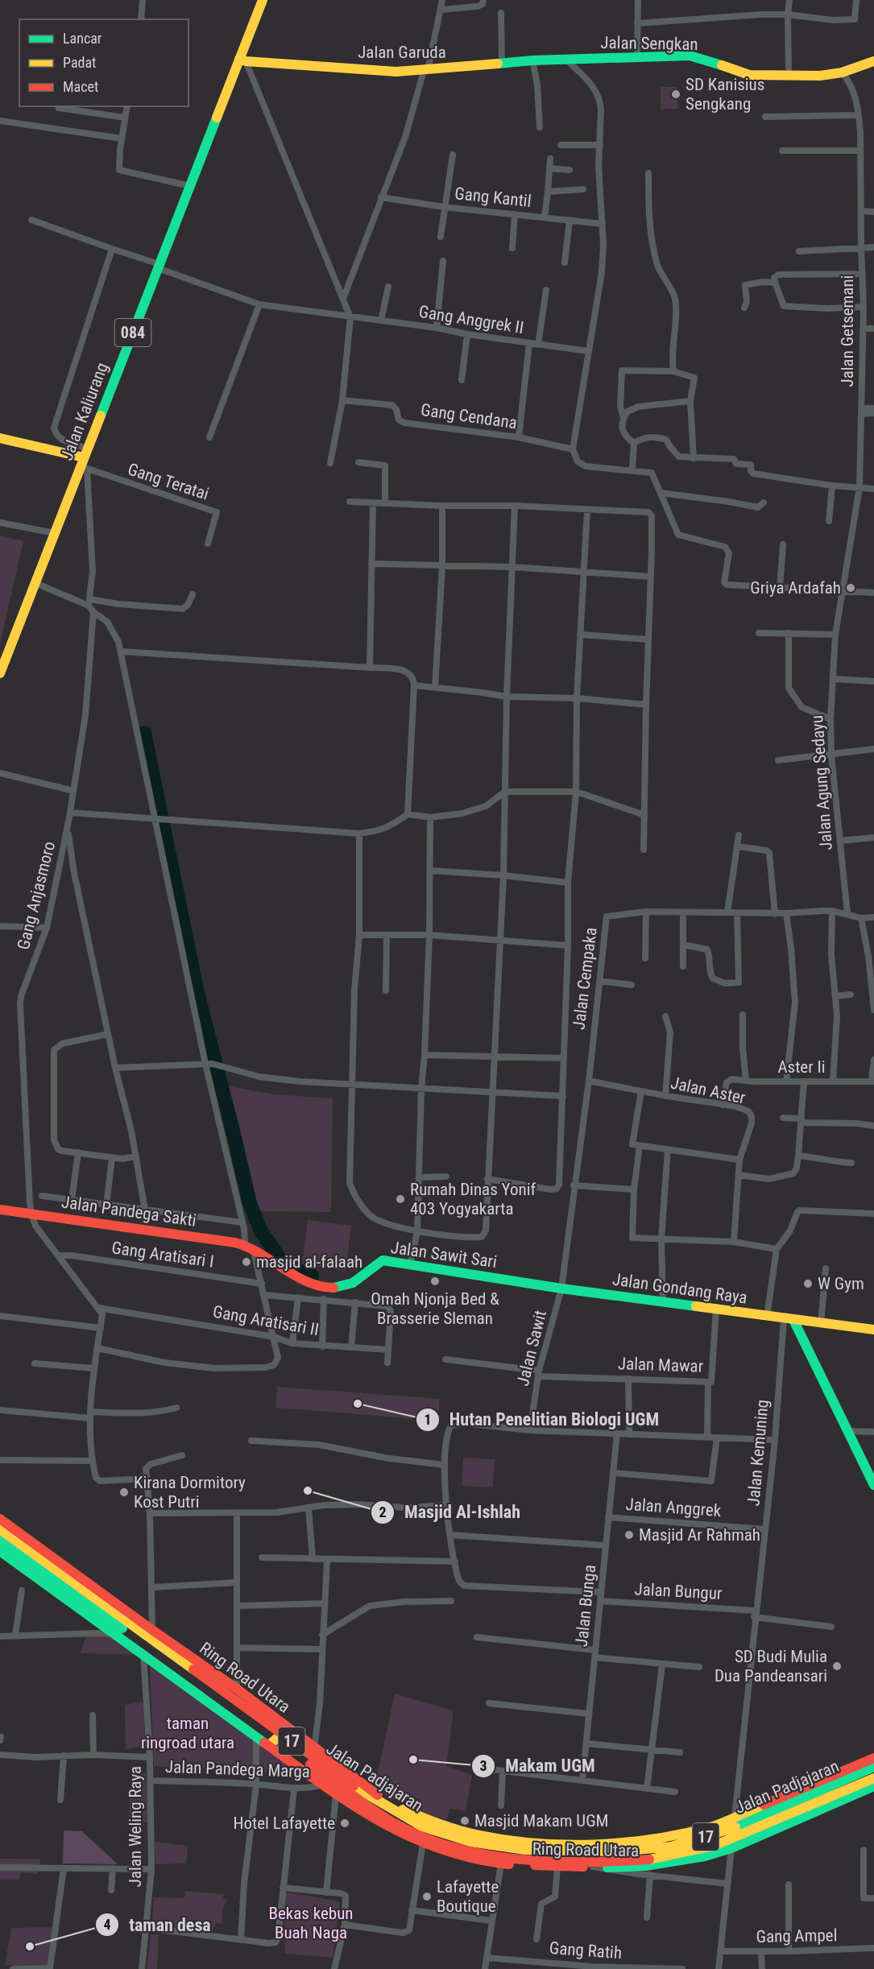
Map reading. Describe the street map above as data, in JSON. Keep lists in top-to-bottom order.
{
  "streets": {
    "main road": [
      "Jalan Sengkan",
      "Jalan Garuda",
      "084",
      "Jalan Kaliurang",
      "Jalan Pandega Sakti",
      "Jalan Sawit Sari",
      "Jalan Gondang Raya",
      "Ring Road Utara",
      "17",
      "Jalan Padjajaran"
    ],
    "street": [
      "Gang Kantil",
      "Gang Anggrek II",
      "Jalan Getsemani",
      "Gang Cendana",
      "Gang Teratai",
      "Jalan Agung Sedayu",
      "Gang Anjasmoro",
      "Jalan Cempaka",
      "Aster Ii",
      "Jalan Aster",
      "Gang Aratisari I",
      "Gang Aratisari II",
      "Jalan Sawit",
      "Jalan Mawar",
      "Jalan Kemuning",
      "Jalan Anggrek",
      "Jalan Bungur",
      "Jalan Bunga",
      "Jalan Pandega Marga",
      "Jalan Weling Raya",
      "Gang Ampel",
      "Gang Ratih"
    ]
  },
  "crossings": [
    ["Jalan Sengkan", "Jalan Garuda"],
    ["Jalan Sengkan", "Jalan Getsemani"],
    ["Jalan Garuda", "Jalan Kaliurang"],
    ["Gang Anggrek II", "Jalan Kaliurang"],
    ["Jalan Getsemani", "Jalan Agung Sedayu"],
    ["Jalan Kaliurang", "Gang Teratai"],
    ["Jalan Agung Sedayu", "Jalan Cempaka"],
    ["Gang Anjasmoro", "Jalan Pandega Sakti"],
    ["Jalan Cempaka", "Jalan Aster"],
    ["Jalan Cempaka", "Jalan Sawit Sari"],
    ["Jalan Cempaka", "Jalan Gondang Raya"],
    ["Jalan Cempaka", "Jalan Sawit"],
    ["Aster Ii", "Jalan Aster"],
    ["Jalan Pandega Sakti", "Jalan Sawit Sari"],
    ["Jalan Sawit Sari", "Jalan Gondang Raya"],
    ["Jalan Sawit Sari", "Jalan Sawit"],
    ["Jalan Gondang Raya", "Jalan Sawit"],
    ["Jalan Gondang Raya", "Jalan Mawar"],
    ["Jalan Gondang Raya", "Jalan Kemuning"],
    ["Jalan Sawit", "Jalan Mawar"],
    ["Jalan Kemuning", "Jalan Anggrek"],
    ["Jalan Kemuning", "Jalan Bungur"],
    ["Jalan Kemuning", "Ring Road Utara"],
    ["Jalan Anggrek", "Jalan Bunga"],
    ["Jalan Bungur", "Jalan Bunga"],
    ["Ring Road Utara", "Jalan Pandega Marga"],
    ["Ring Road Utara", "Jalan Padjajaran"],
    ["Ring Road Utara", "Jalan Weling Raya"],
    ["Jalan Pandega Marga", "Jalan Weling Raya"]
  ],
  "parks": ["taman ringroad utara", "Bekas kebun Buah Naga"],
  "places": [
    "SD Kanisius Sengkang",
    "Griya Ardafah",
    "Rumah Dinas Yonif 403 Yogyakarta",
    "masjid al-falaah",
    "Omah Njonja Bed & Brasserie Sleman",
    "W Gym",
    "Hutan Penelitian Biologi UGM",
    "Masjid Al-Ishlah",
    "Kirana Dormitory Kost Putri",
    "Masjid Ar Rahmah",
    "SD Budi Mulia Dua Pandeansari",
    "Makam UGM",
    "Masjid Makam UGM",
    "Hotel Lafayette",
    "Lafayette Boutique",
    "taman desa"
  ],
  "legend": ["Lancar", "Padat", "Macet"]
}
